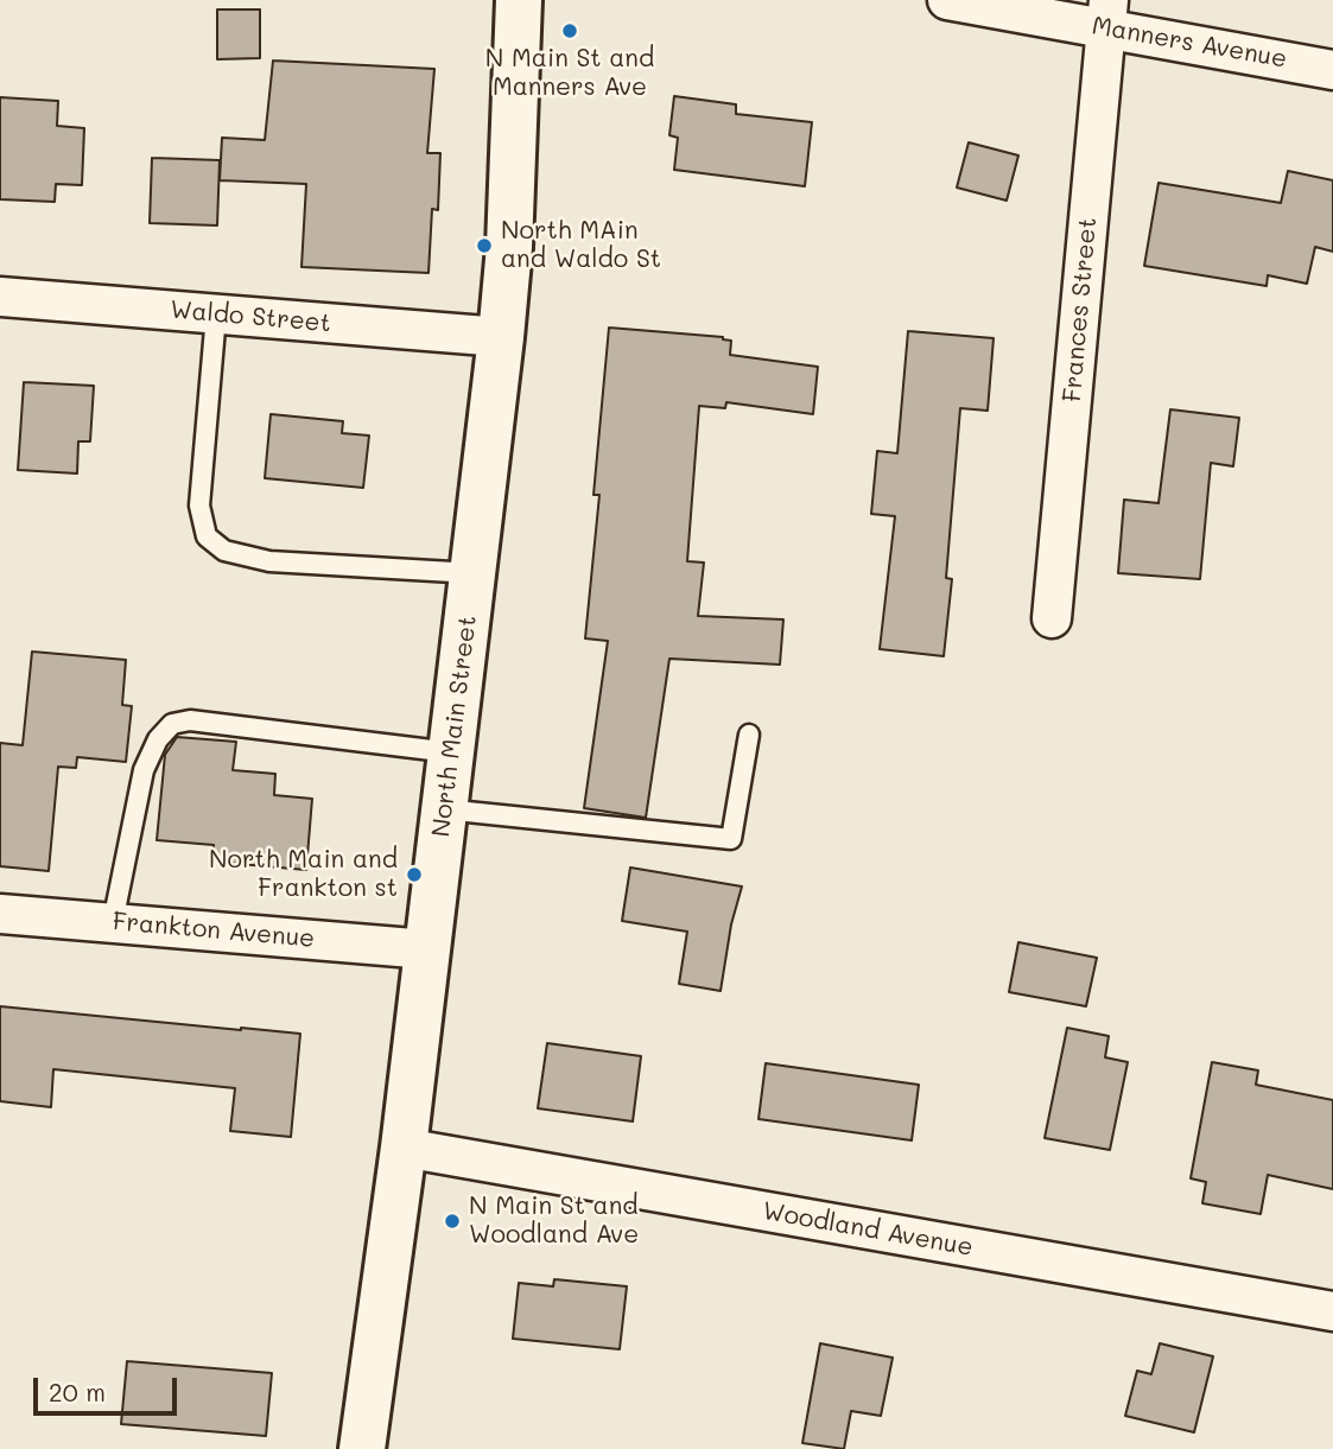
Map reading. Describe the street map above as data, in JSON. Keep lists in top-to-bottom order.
{
  "streets": {
    "main road": ["North Main Street"],
    "street": [
      "Manners Avenue",
      "Frances Street",
      "Waldo Street",
      "Frankton Avenue",
      "Woodland Avenue"
    ]
  },
  "crossings": [
    ["Manners Avenue", "Frances Street"],
    ["Waldo Street", "North Main Street"],
    ["North Main Street", "Frankton Avenue"],
    ["North Main Street", "Woodland Avenue"]
  ],
  "places": [
    "N Main St and Manners Ave",
    "North MAin and Waldo St",
    "North Main and Frankton st",
    "N Main St and Woodland Ave"
  ],
  "scale_bar": "20 m"
}
